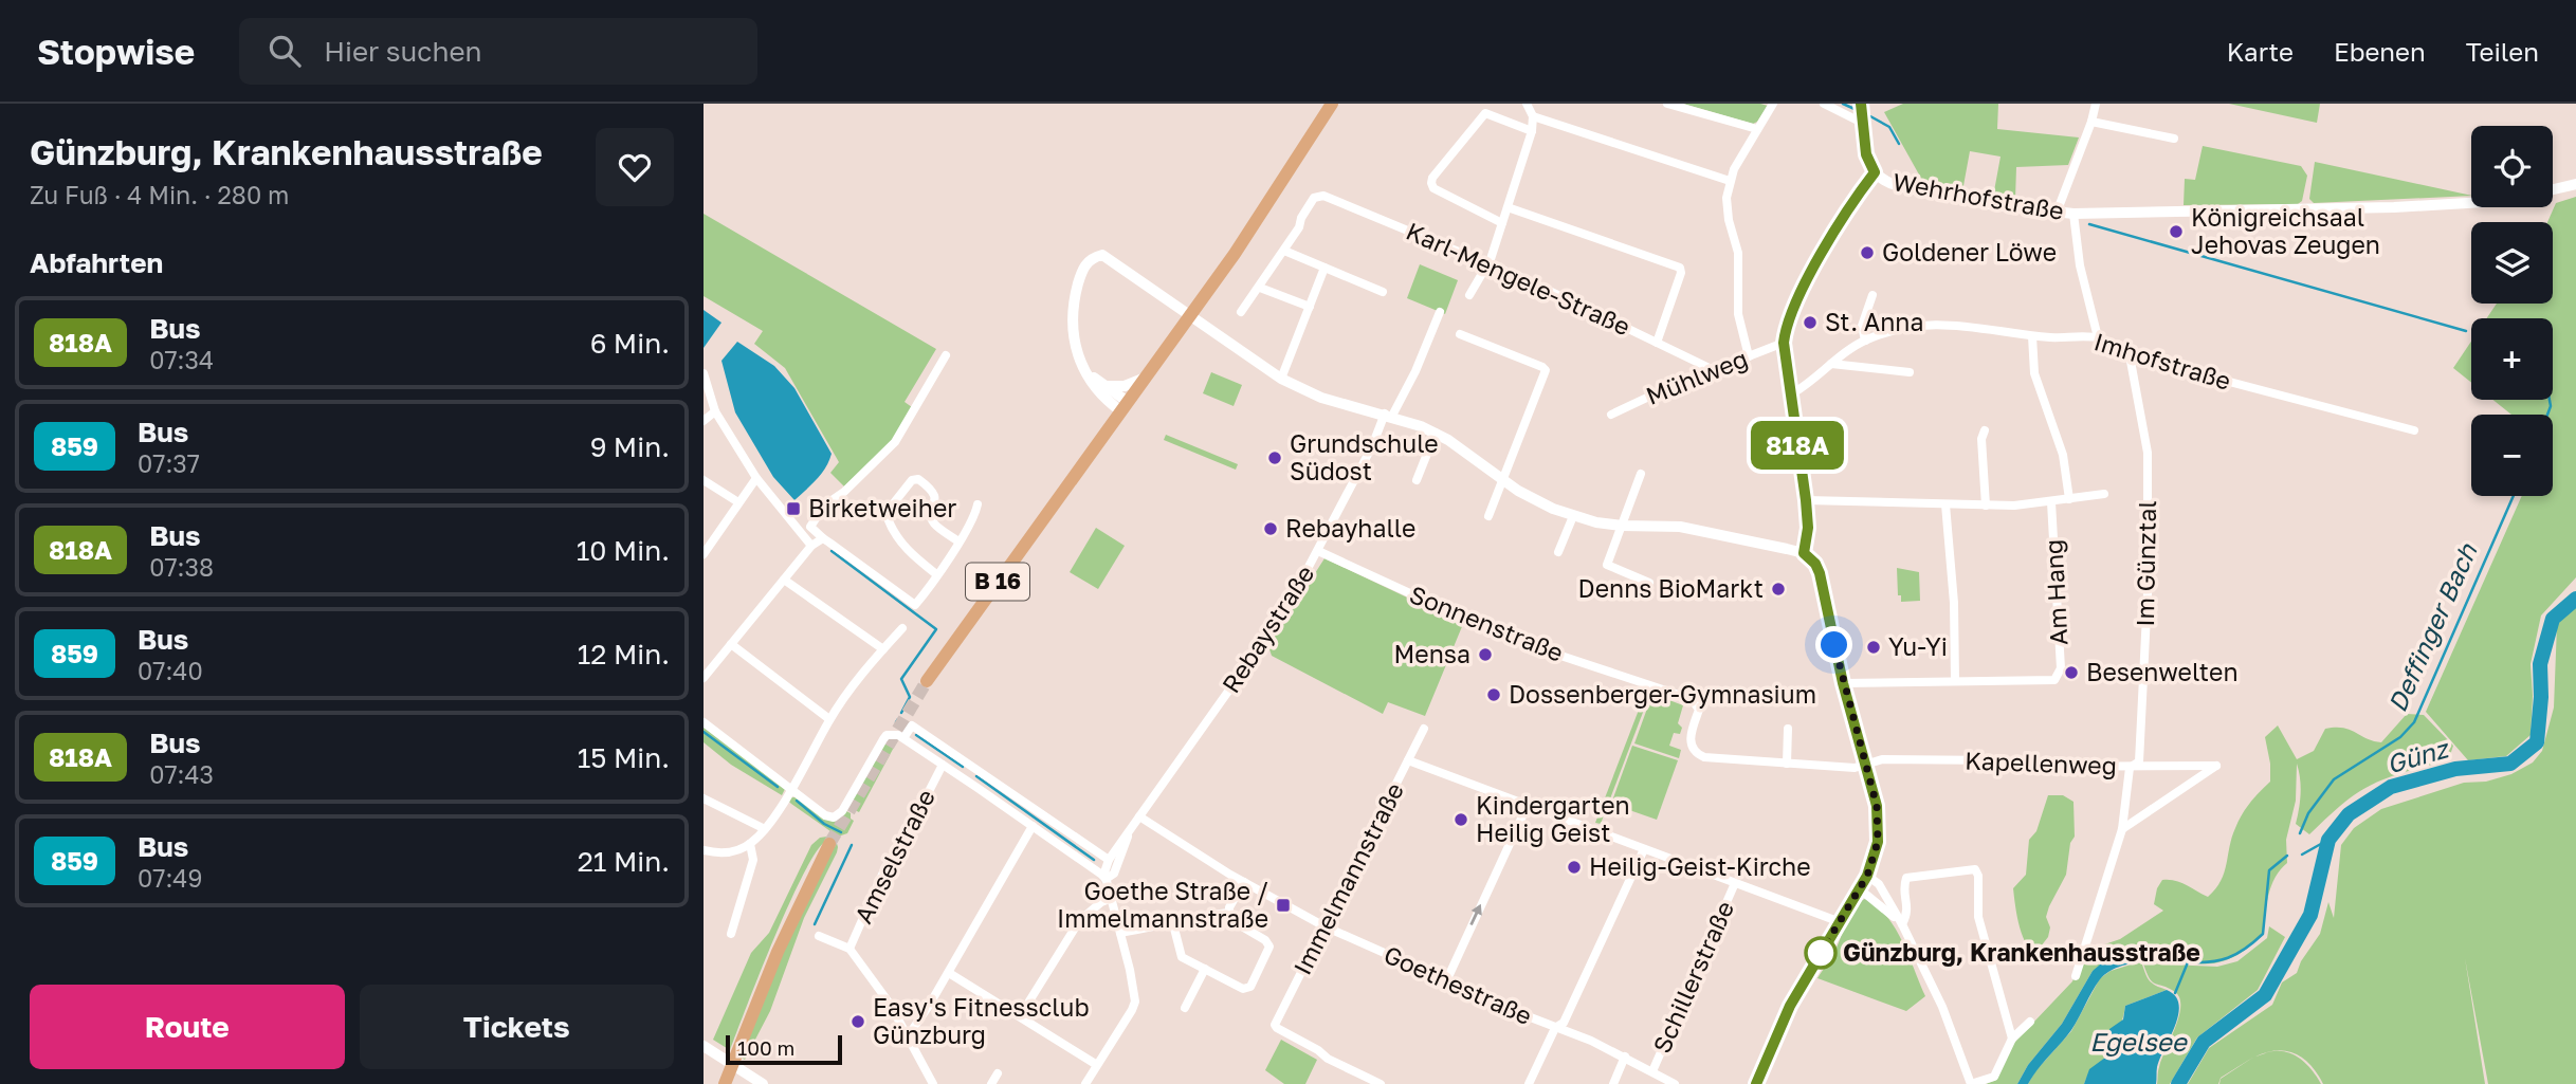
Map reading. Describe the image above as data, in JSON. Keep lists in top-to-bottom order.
{
  "streets": {
    "main road": ["B 16"],
    "street": [
      "Wehrhofstraße",
      "Karl-Mengele-Straße",
      "Imhofstraße",
      "Mühlweg",
      "Im Günztal",
      "Am Hang",
      "Sonnenstraße",
      "Rebaystraße",
      "Kapellenweg",
      "Amselstraße",
      "Immelmannstraße",
      "Schillerstraße",
      "Goethestraße"
    ]
  },
  "crossings": [
    ["Karl-Mengele-Straße", "Mühlweg"],
    ["Imhofstraße", "Im Günztal"],
    ["Im Günztal", "Kapellenweg"],
    ["Sonnenstraße", "Rebaystraße"],
    ["Sonnenstraße", "Kapellenweg"],
    ["Rebaystraße", "Goethestraße"],
    ["Immelmannstraße", "Goethestraße"],
    ["Schillerstraße", "Goethestraße"]
  ],
  "water": ["Deffinger Bach", "Günz", "Egelsee"],
  "places": {
    "other": [
      "Königreichsaal Jehovas Zeugen",
      "Goldener Löwe",
      "St. Anna",
      "Grundschule Südost",
      "Rebayhalle",
      "Denns BioMarkt",
      "Yu-Yi",
      "Mensa",
      "Besenwelten",
      "Dossenberger-Gymnasium",
      "Kindergarten Heilig Geist",
      "Heilig-Geist-Kirche",
      "Günzburg, Krankenhausstraße",
      "Easy's Fitnessclub Günzburg"
    ],
    "transit": ["Birketweiher", "Goethe Straße / Immelmannstraße"]
  },
  "lines": ["bus line 818A"],
  "scale_bar": "100 m",
  "page": {
    "header": "Stopwise",
    "search": "Hier suchen",
    "nav": ["Karte", "Ebenen", "Teilen"],
    "heading": [
      ["Günzburg, Krankenhausstraße", "Zu Fuß · 4 Min. · 280 m"],
      "Abfahrten"
    ],
    "on_map": "818A",
    "map_buttons": ["+", "−"],
    "list": [
      {
        "mark": "818A",
        "name": "Bus",
        "note": "07:34",
        "value": "6 Min."
      },
      {
        "mark": "859",
        "name": "Bus",
        "note": "07:37",
        "value": "9 Min."
      },
      {
        "mark": "818A",
        "name": "Bus",
        "note": "07:38",
        "value": "10 Min."
      },
      {
        "mark": "859",
        "name": "Bus",
        "note": "07:40",
        "value": "12 Min."
      },
      {
        "mark": "818A",
        "name": "Bus",
        "note": "07:43",
        "value": "15 Min."
      },
      {
        "mark": "859",
        "name": "Bus",
        "note": "07:49",
        "value": "21 Min."
      }
    ],
    "buttons": ["Route", "Tickets"],
    "scale": "100 m"
  }
}
